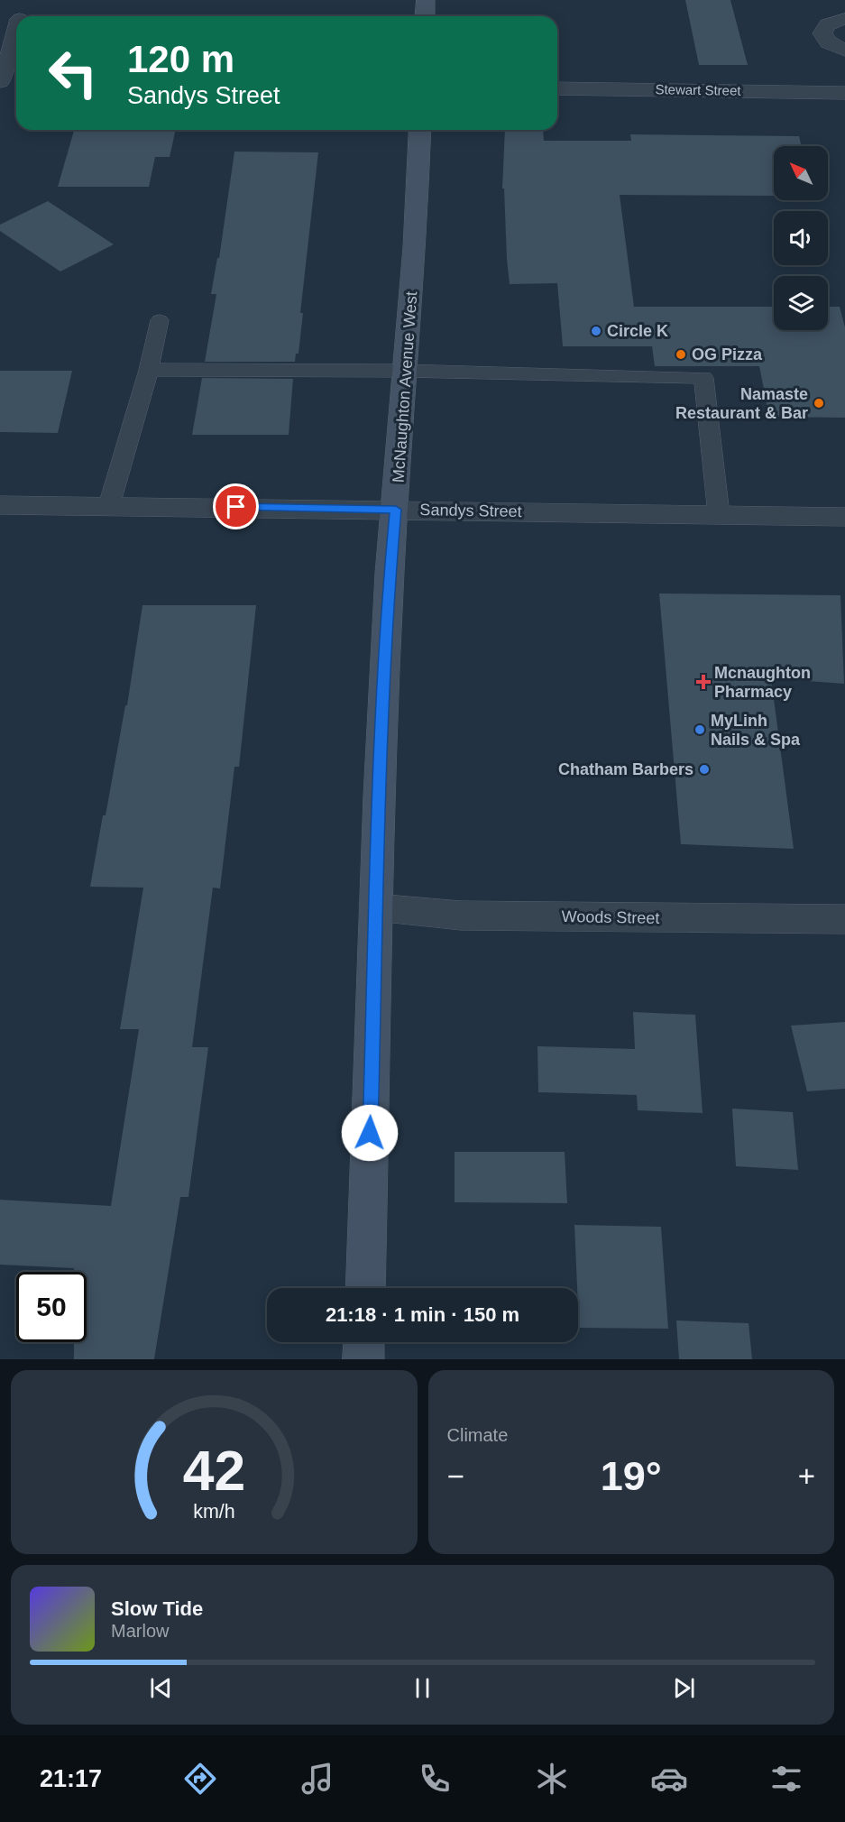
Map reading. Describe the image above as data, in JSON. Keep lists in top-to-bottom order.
{
  "streets": {
    "main road": ["McNaughton Avenue West"],
    "street": ["Stewart Street", "Sandys Street", "Woods Street"]
  },
  "crossings": [
    ["McNaughton Avenue West", "Sandys Street"],
    ["McNaughton Avenue West", "Woods Street"]
  ],
  "places": {
    "other": [
      "Circle K",
      "OG Pizza",
      "Namaste Restaurant & Bar",
      "MyLinh Nails & Spa",
      "Chatham Barbers"
    ],
    "health": ["Mcnaughton Pharmacy"]
  },
  "north": "top left",
  "page": {
    "turn": ["120 m", "Sandys Street"],
    "limit": "50",
    "trip": "21:18 · 1 min · 150 m",
    "tile": "Climate",
    "heat": ["−", "19°", "+"],
    "song": ["Slow Tide", "Marlow"],
    "tabs": "21:17",
    "gauge": ["42", "km/h"]
  }
}
